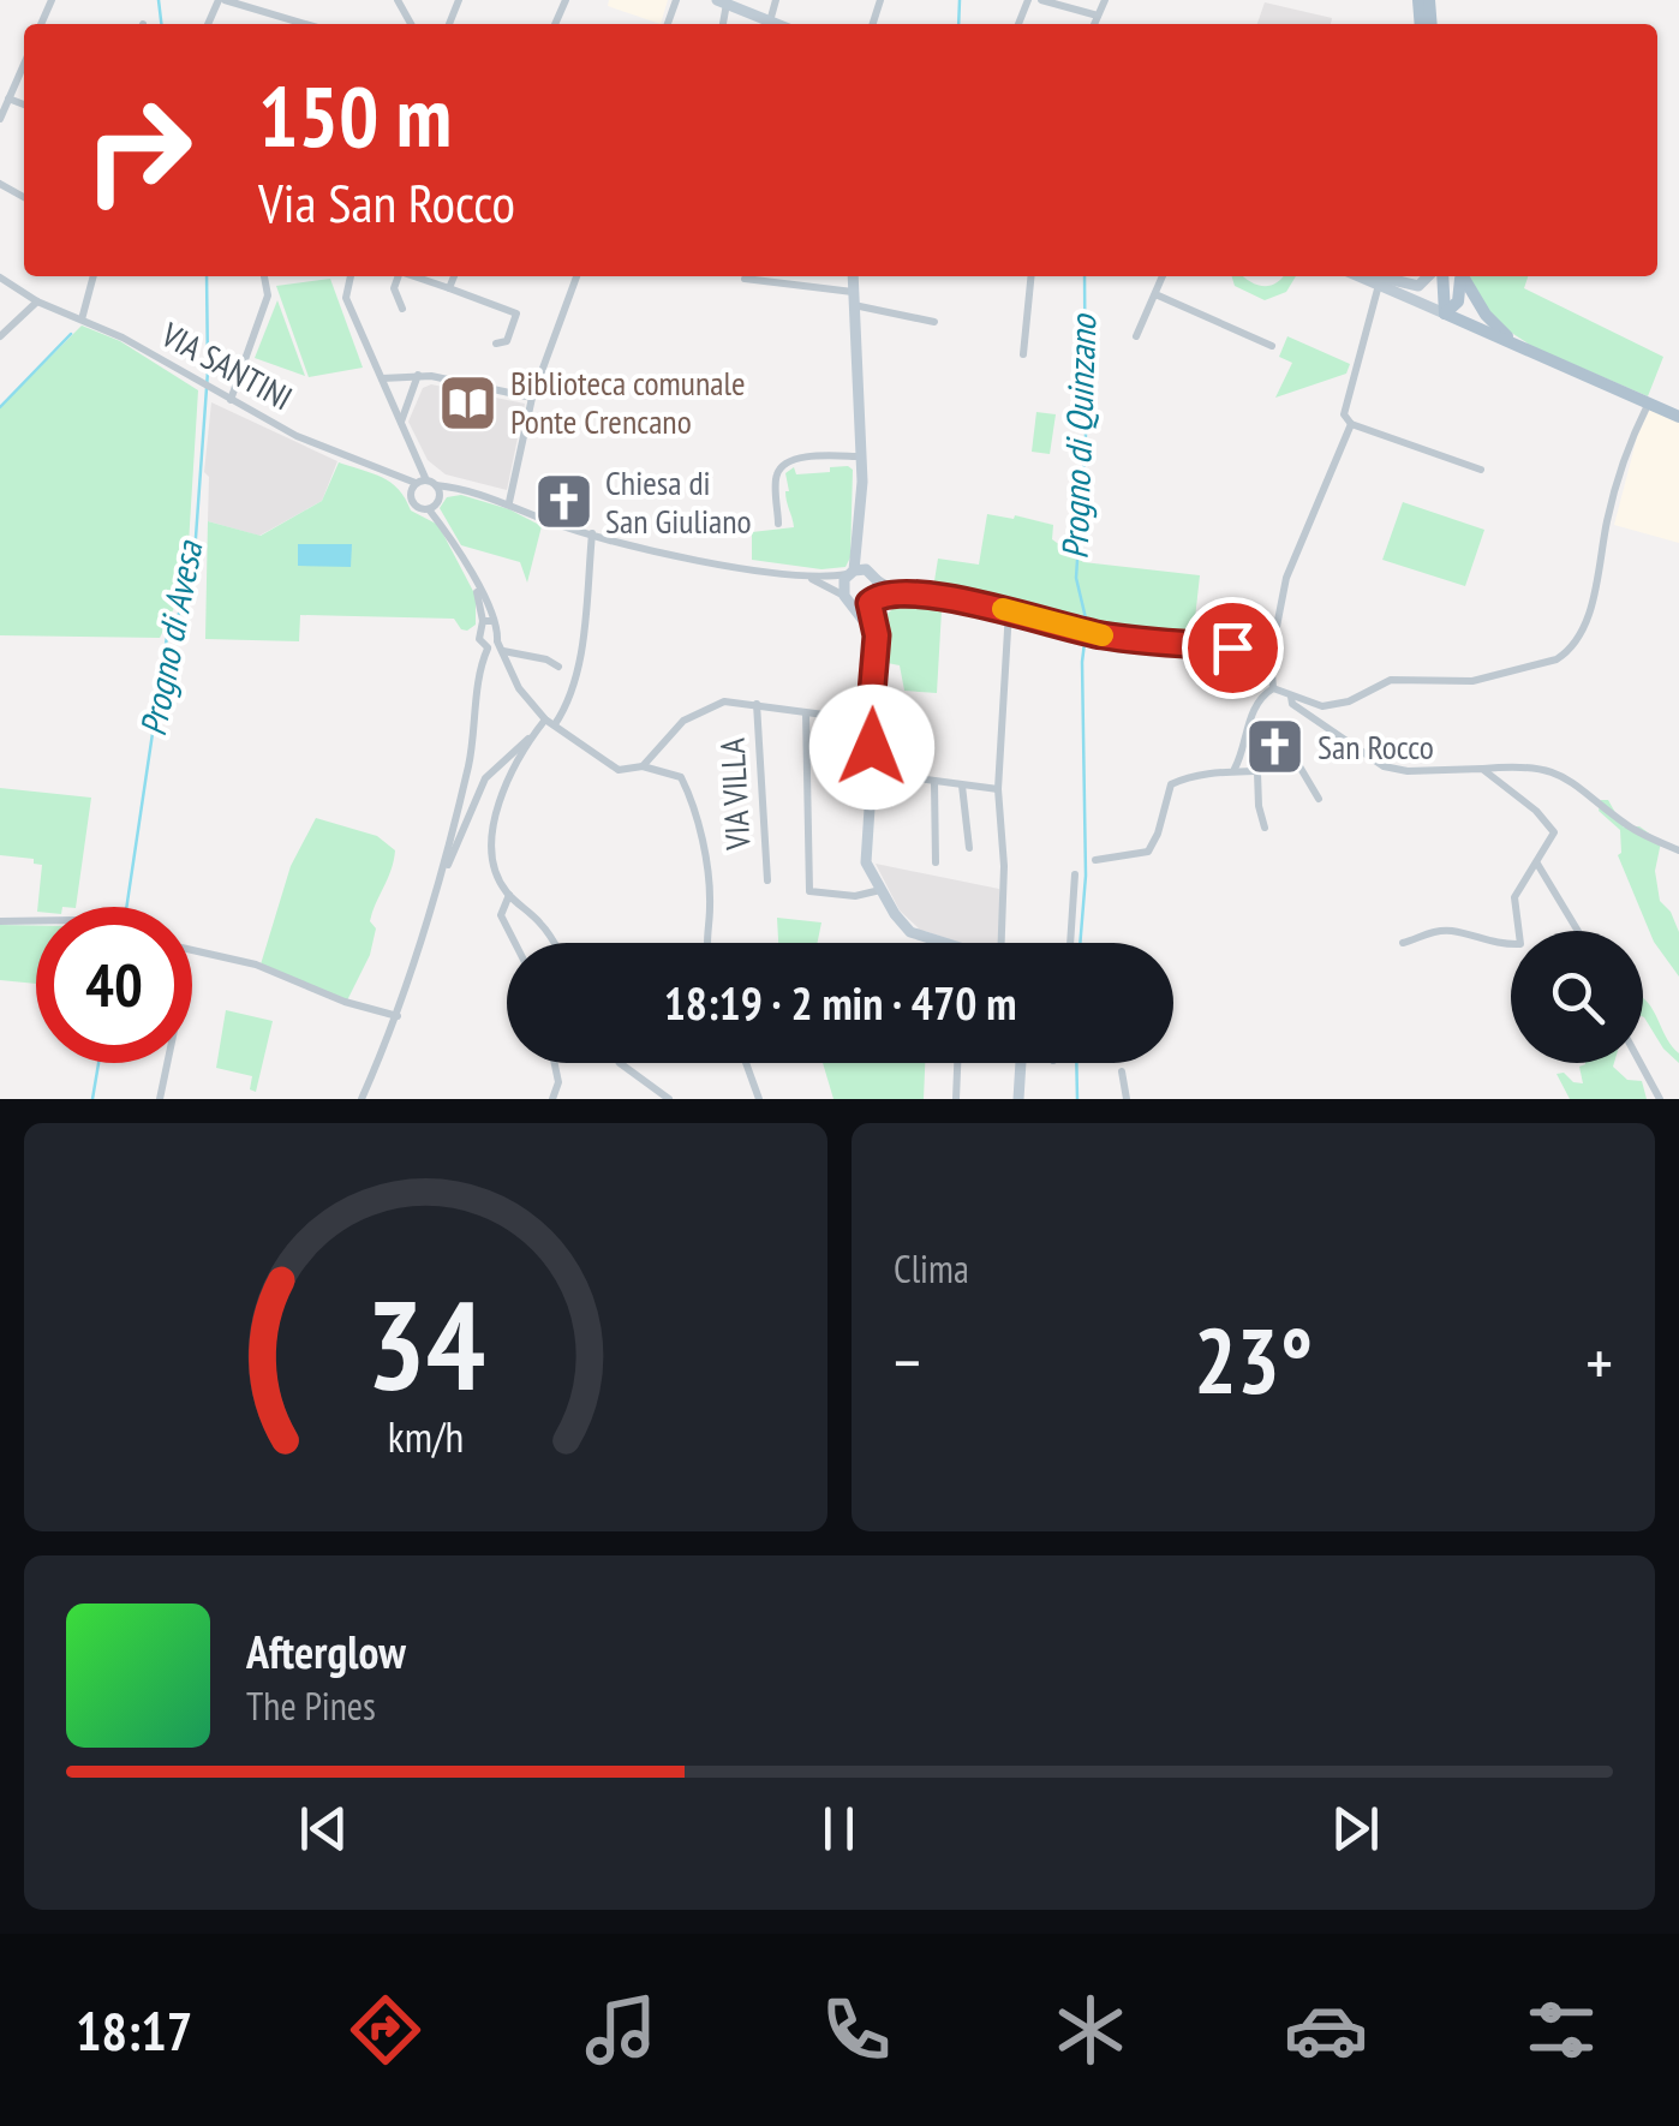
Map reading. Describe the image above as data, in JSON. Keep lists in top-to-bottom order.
{
  "streets": {
    "street": ["VIA SANTINI", "VIA VILLA"]
  },
  "water": ["Progno di Quinzano", "Progno di Avesa"],
  "places": {
    "library": ["Biblioteca comunale Ponte Crencano"],
    "church": ["Chiesa di San Giuliano", "San Rocco"]
  },
  "page": {
    "turn": ["150 m", "Via San Rocco"],
    "limit": "40",
    "trip": "18:19 · 2 min · 470 m",
    "tile": "Clima",
    "heat": ["−", "23°", "+"],
    "song": ["Afterglow", "The Pines"],
    "tabs": "18:17",
    "gauge": ["34", "km/h"]
  }
}
